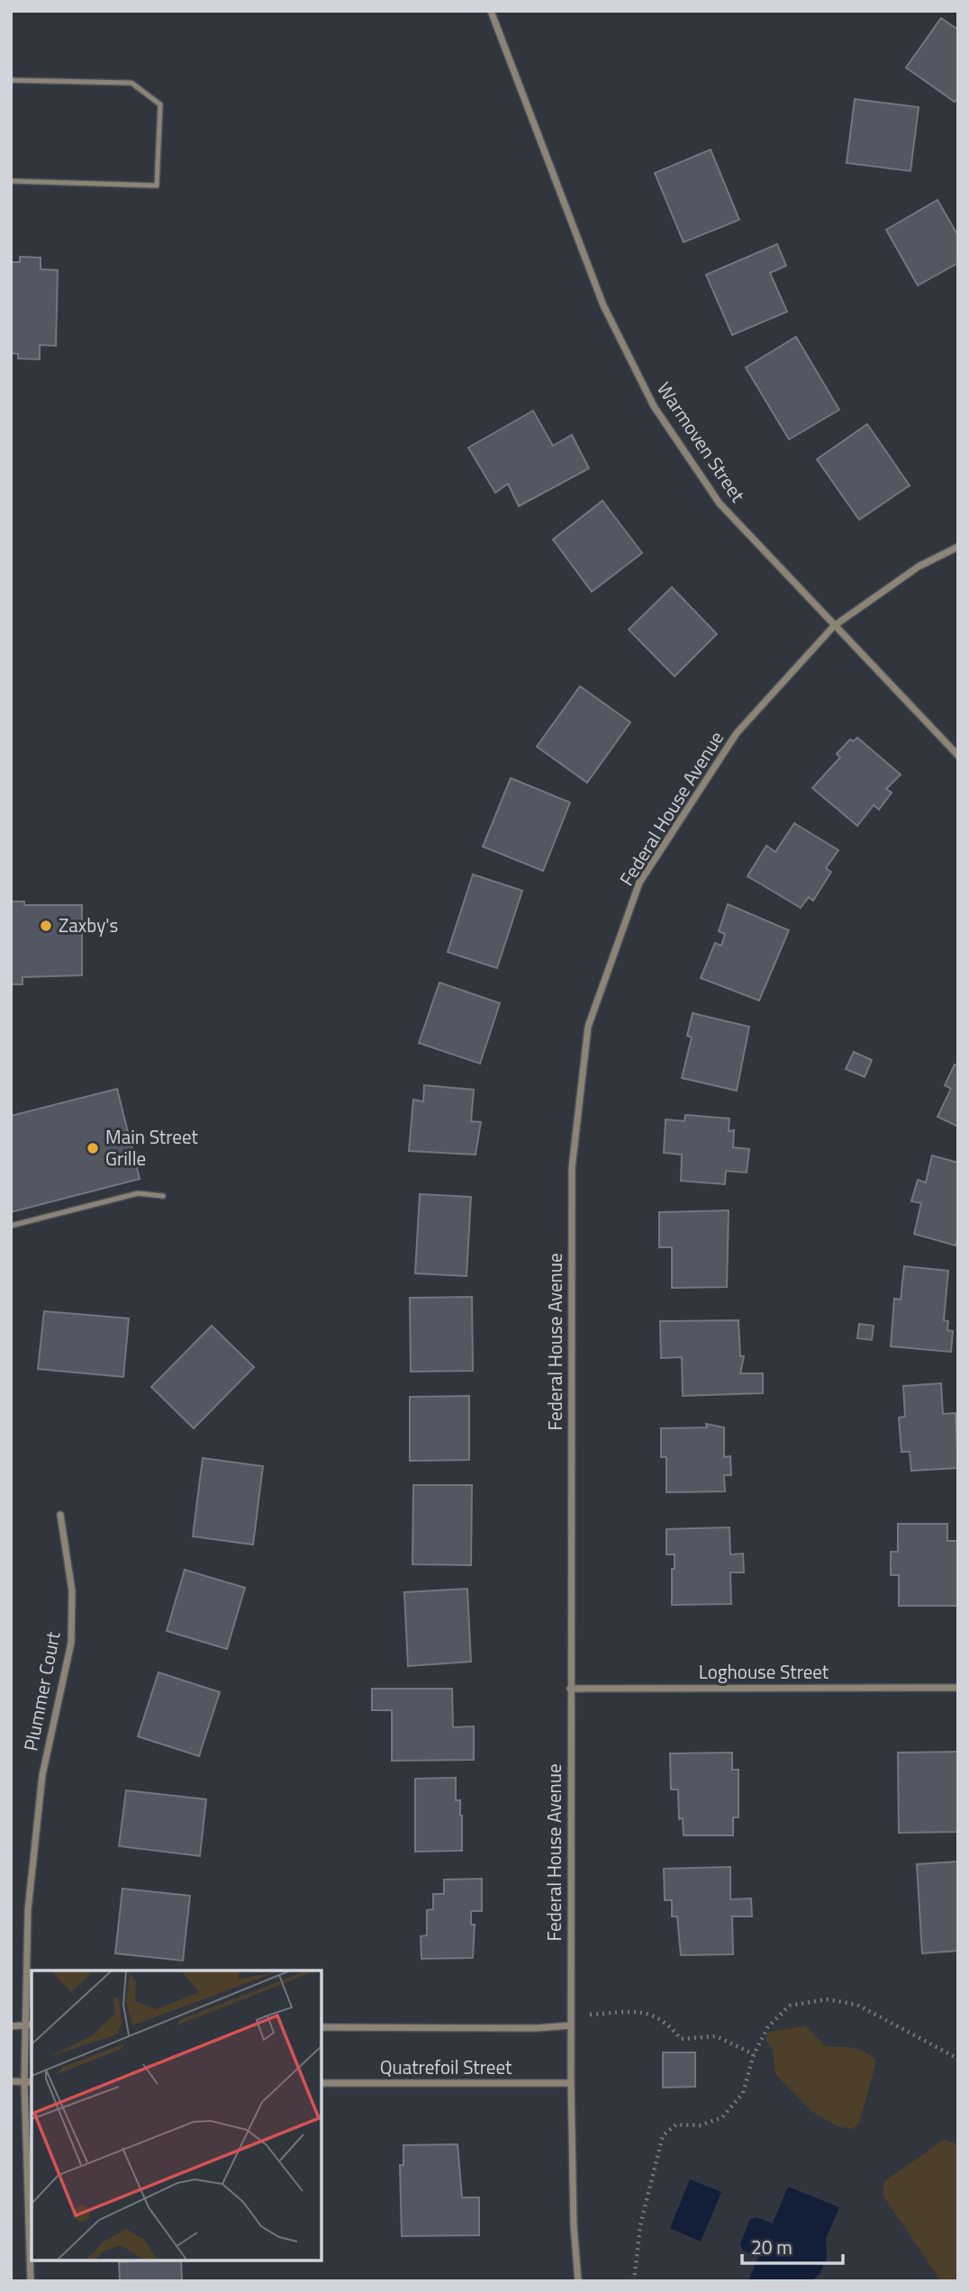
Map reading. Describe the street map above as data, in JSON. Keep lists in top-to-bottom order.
{
  "streets": {
    "street": [
      "Warmoven Street",
      "Federal House Avenue",
      "Loghouse Street",
      "Plummer Court",
      "Quatrefoil Street"
    ]
  },
  "crossings": [
    ["Warmoven Street", "Federal House Avenue"],
    ["Federal House Avenue", "Loghouse Street"],
    ["Federal House Avenue", "Quatrefoil Street"]
  ],
  "places": ["Zaxby's", "Main Street Grille"],
  "scale_bar": "20 m"
}
